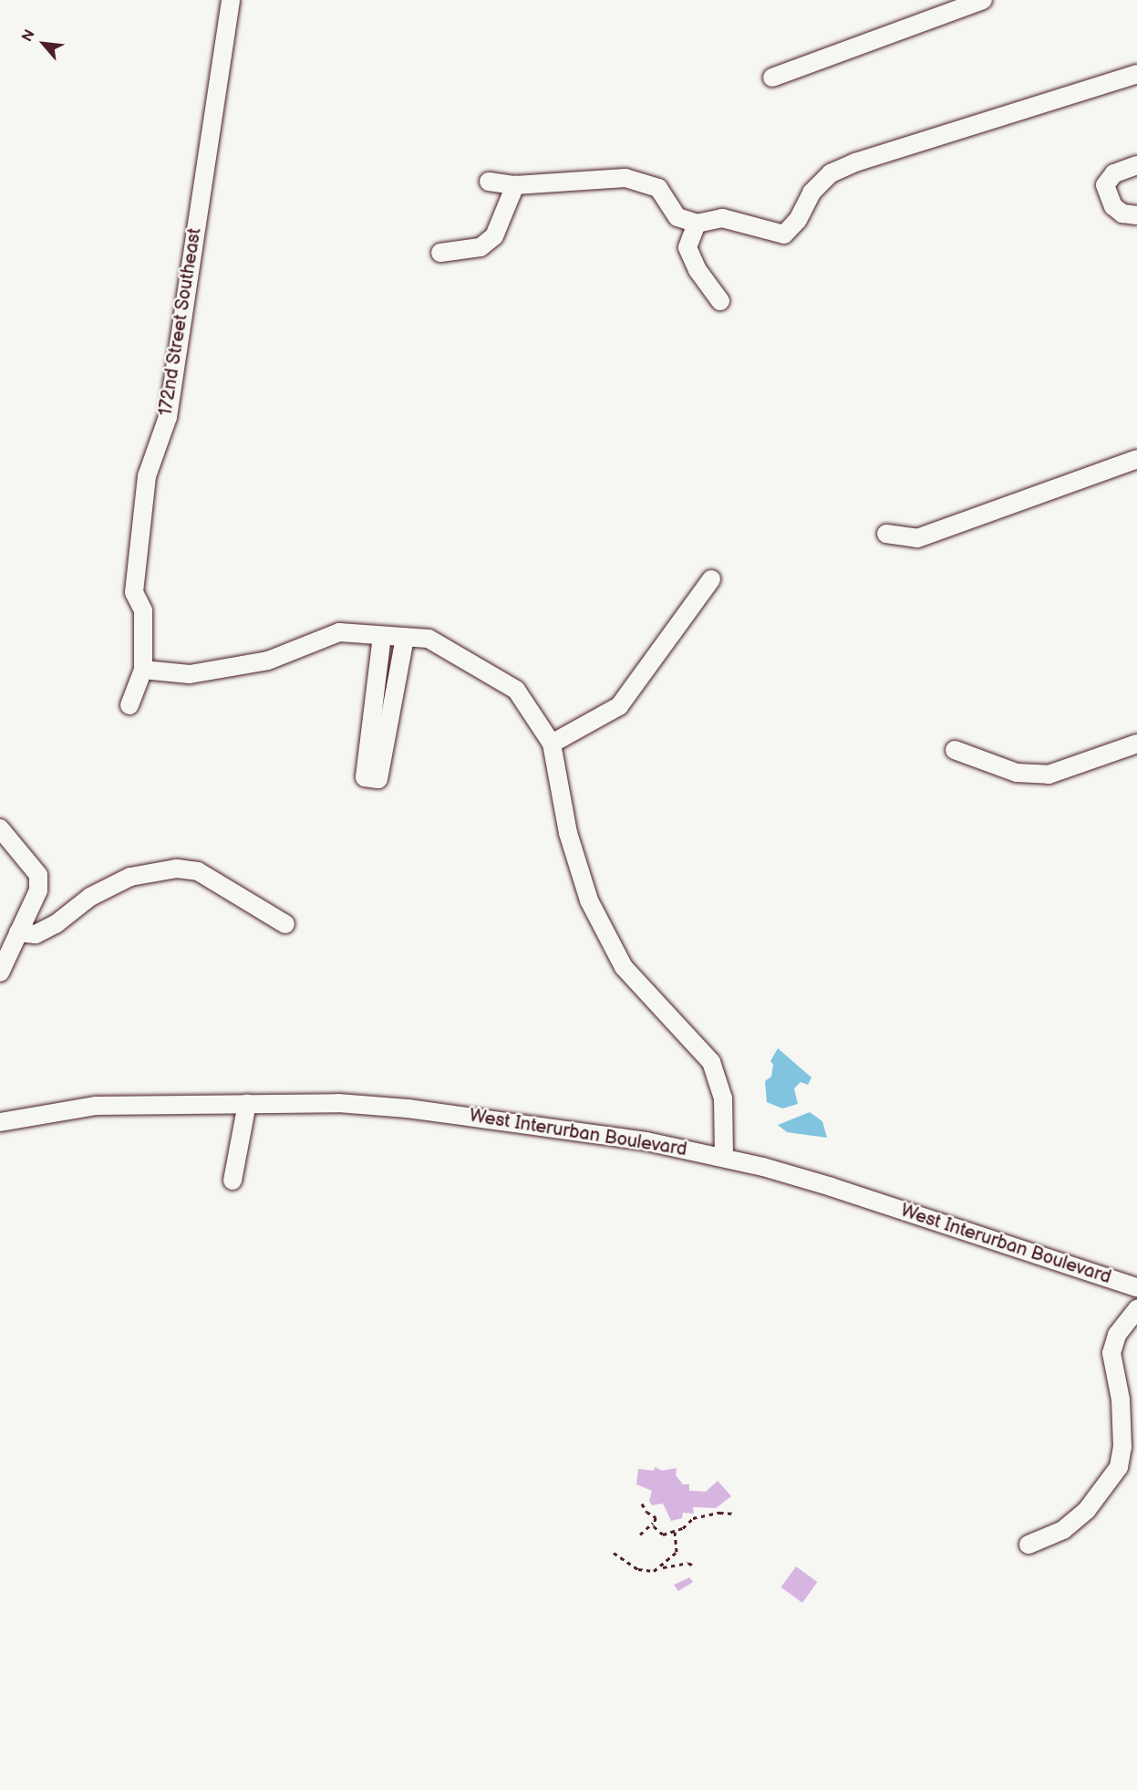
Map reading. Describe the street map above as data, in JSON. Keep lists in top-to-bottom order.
{
  "streets": {
    "street": ["172nd Street Southeast", "West Interurban Boulevard"]
  },
  "north": "top left"
}
